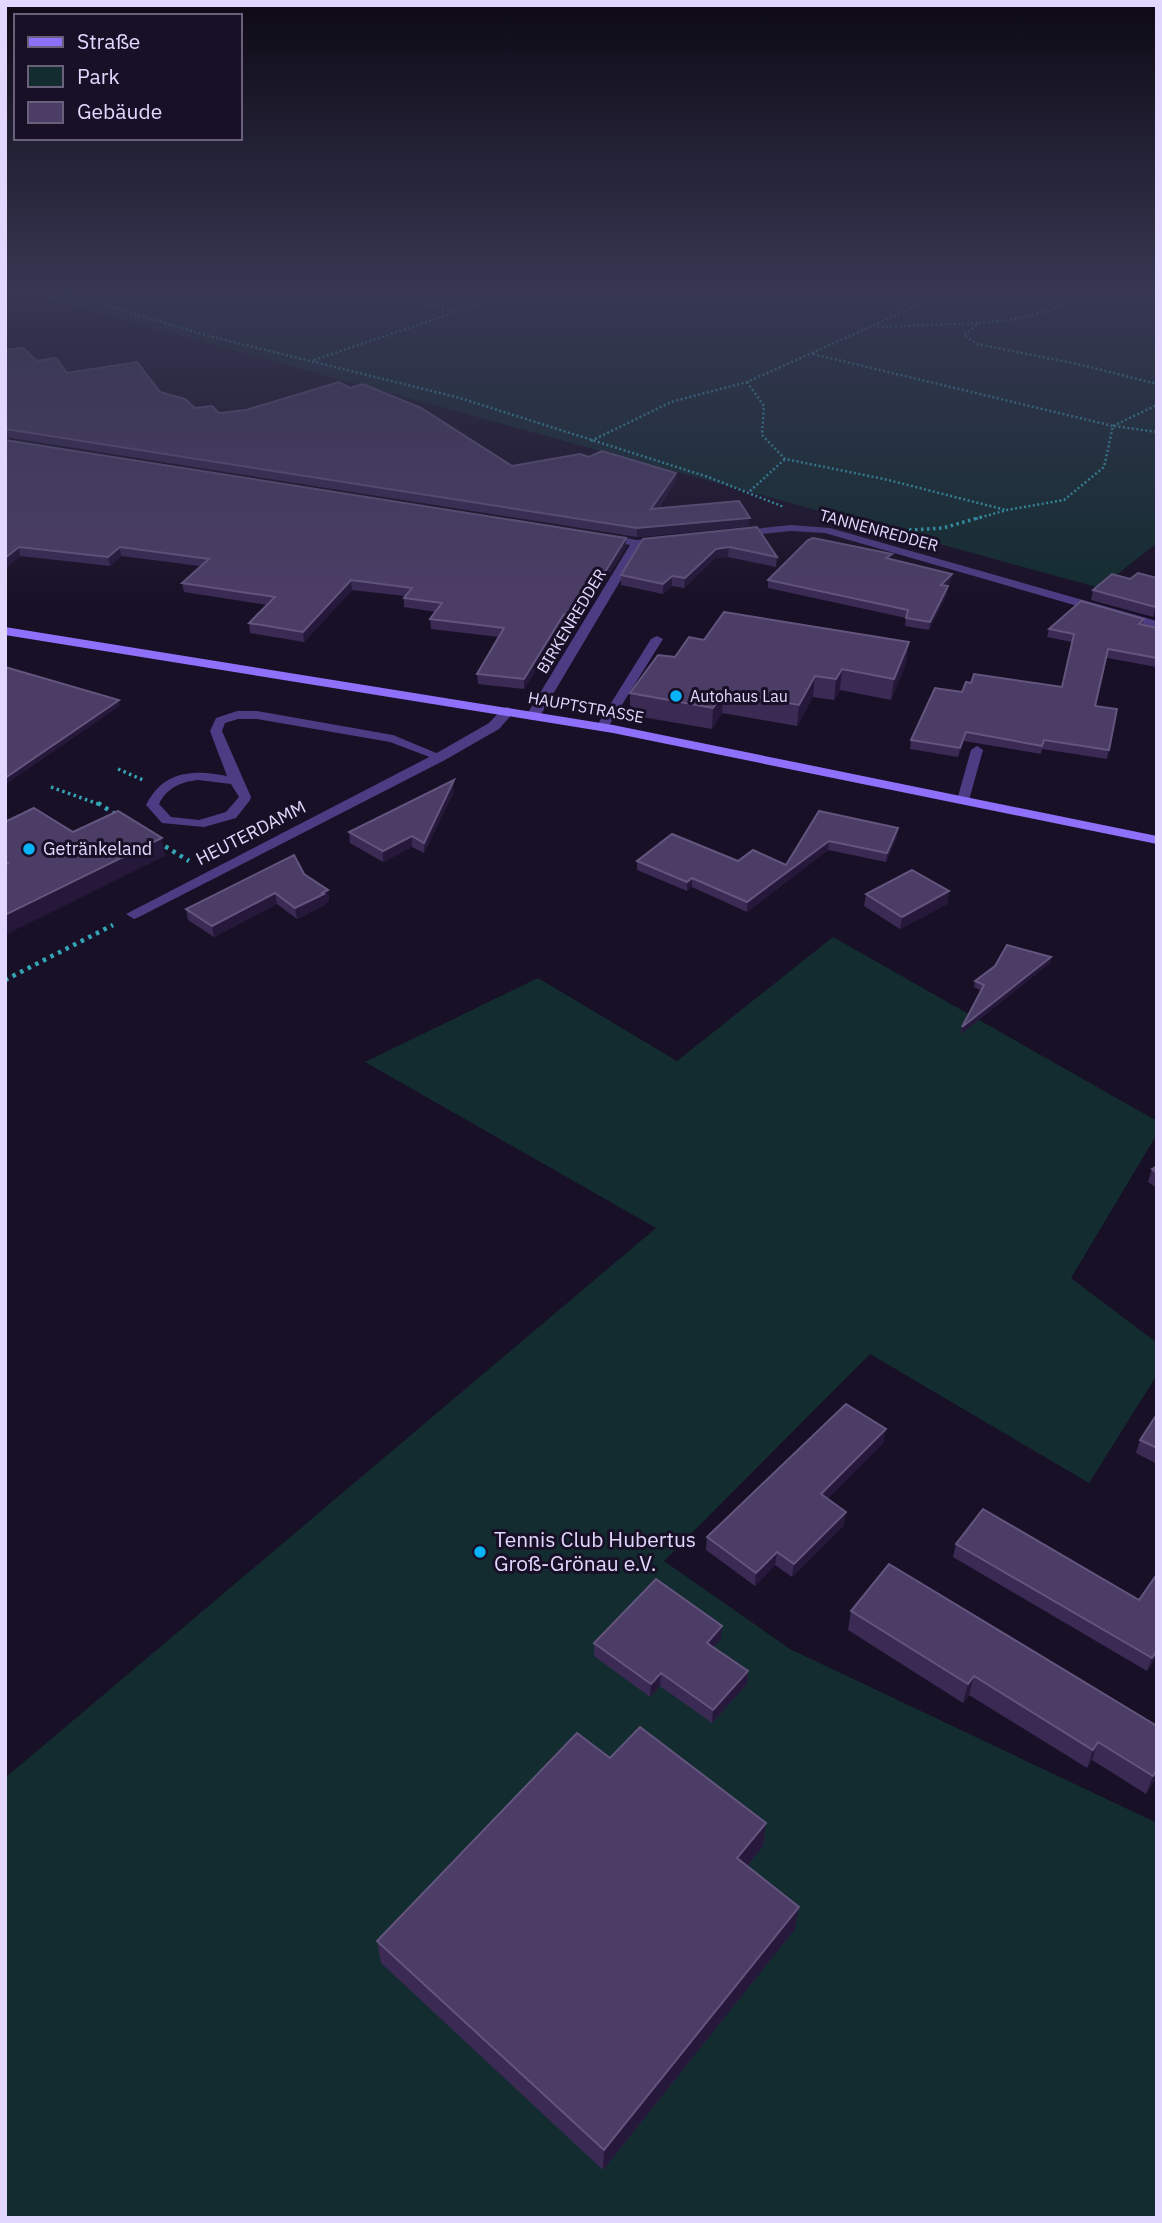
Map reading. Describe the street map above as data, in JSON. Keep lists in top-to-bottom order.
{
  "streets": {
    "main road": ["HAUPTSTRASSE"],
    "street": ["TANNENREDDER", "BIRKENREDDER", "HEUTERDAMM"]
  },
  "crossings": [
    ["BIRKENREDDER", "HAUPTSTRASSE"],
    ["HAUPTSTRASSE", "HEUTERDAMM"]
  ],
  "places": ["Autohaus Lau", "Getränkeland", "Tennis Club Hubertus Groß-Grönau e.V."],
  "legend": ["Straße", "Park", "Gebäude"]
}
